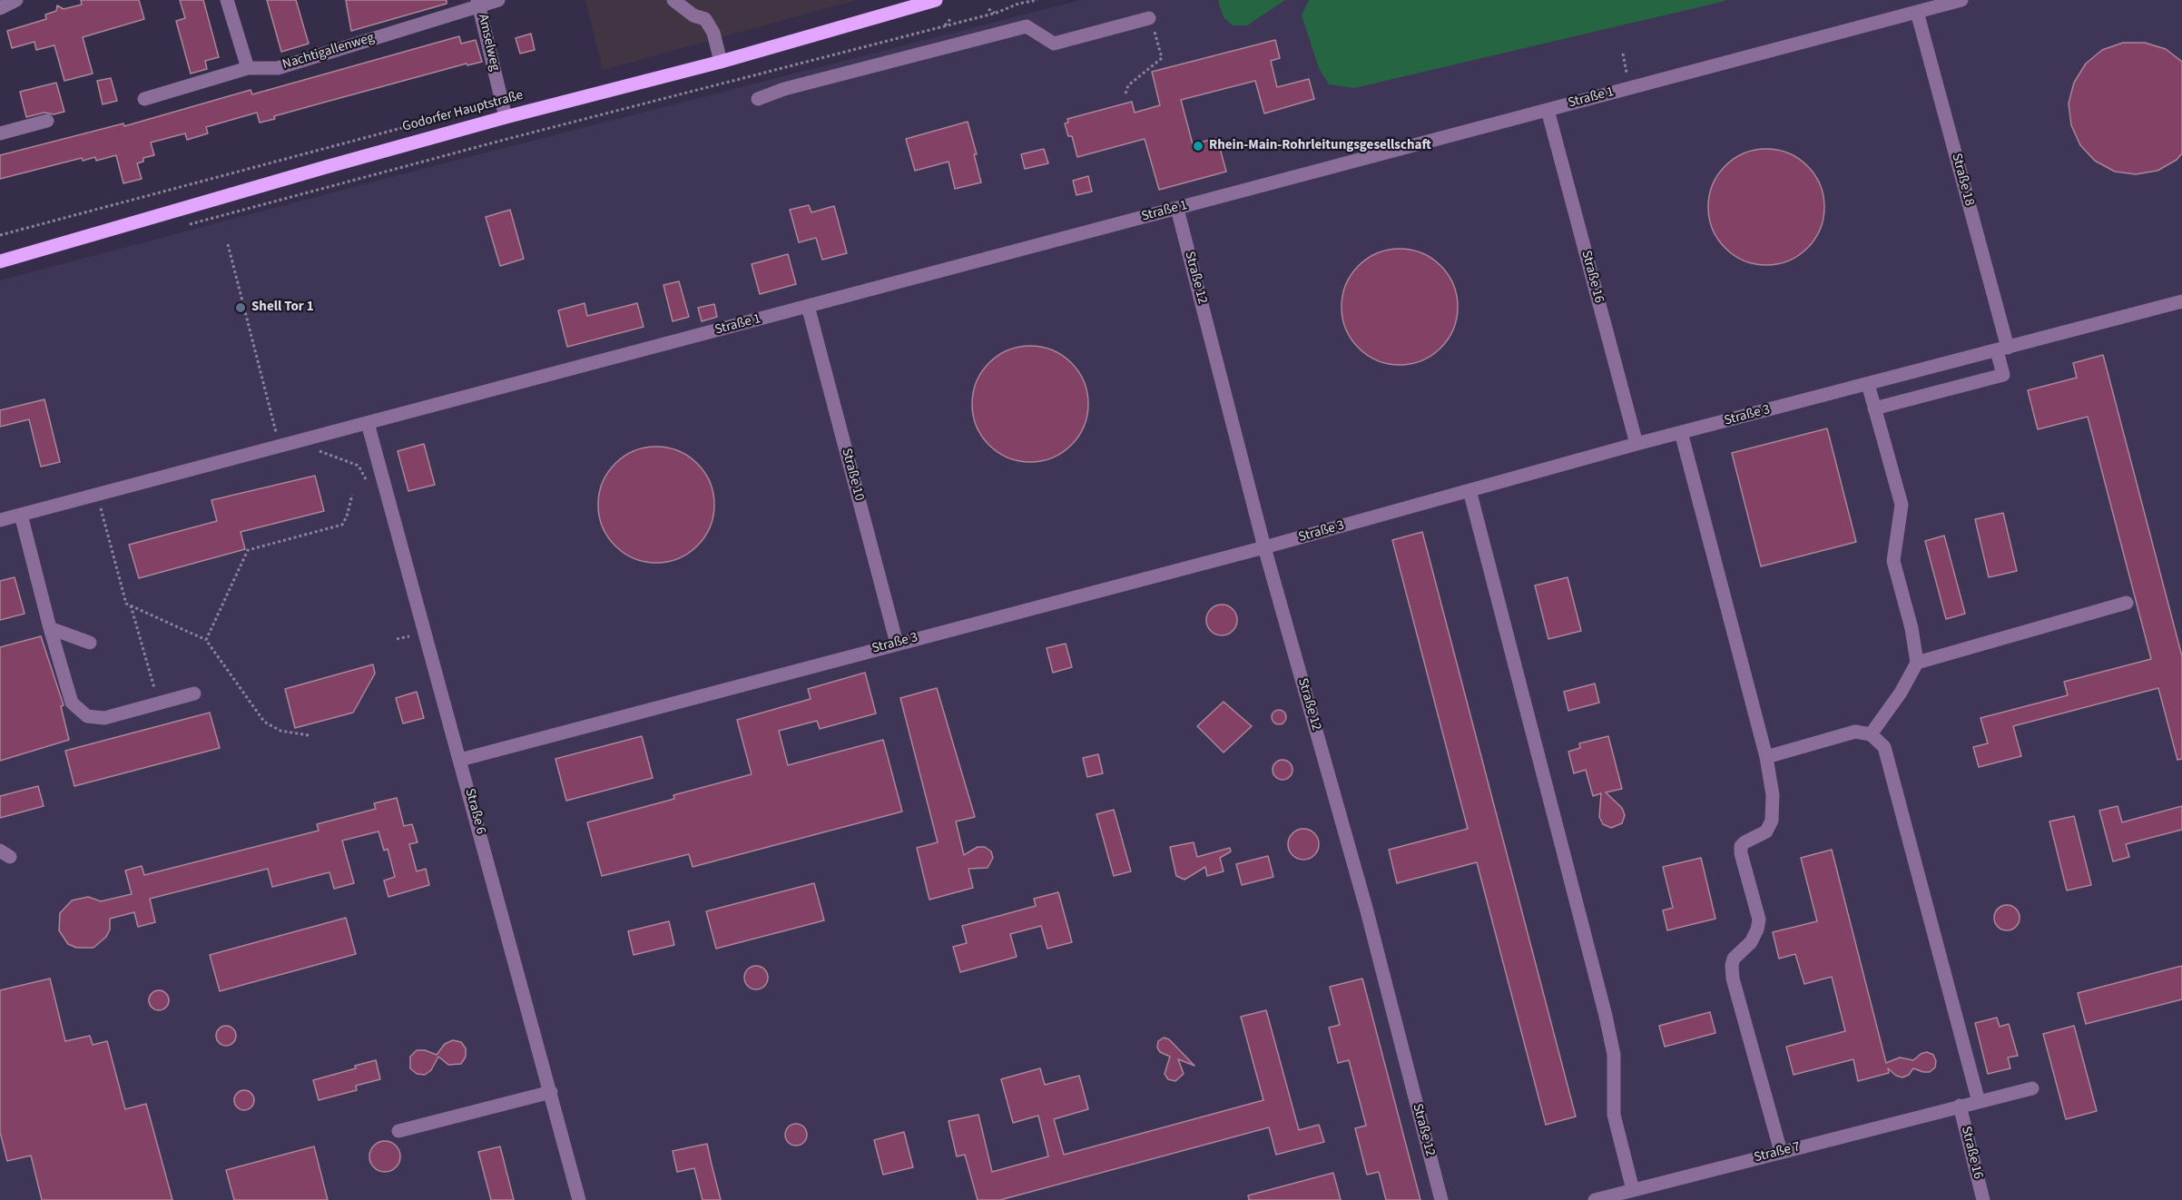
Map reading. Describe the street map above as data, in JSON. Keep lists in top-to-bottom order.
{
  "streets": {
    "main road": ["Godorfer Hauptstraße"],
    "street": [
      "Amselweg",
      "Nachtigallenweg",
      "Straße 1",
      "Straße 18",
      "Straße 16",
      "Straße 12",
      "Straße 3",
      "Straße 10",
      "Straße 6",
      "Straße 7"
    ]
  },
  "crossings": [
    ["Amselweg", "Nachtigallenweg"],
    ["Amselweg", "Godorfer Hauptstraße"],
    ["Straße 1", "Straße 18"],
    ["Straße 1", "Straße 16"],
    ["Straße 1", "Straße 12"],
    ["Straße 1", "Straße 10"],
    ["Straße 1", "Straße 6"],
    ["Straße 18", "Straße 3"],
    ["Straße 16", "Straße 3"],
    ["Straße 16", "Straße 7"],
    ["Straße 12", "Straße 3"],
    ["Straße 3", "Straße 10"],
    ["Straße 3", "Straße 6"]
  ],
  "places": ["Rhein-Main-Rohrleitungsgesellschaft", "Shell Tor 1"]
}
